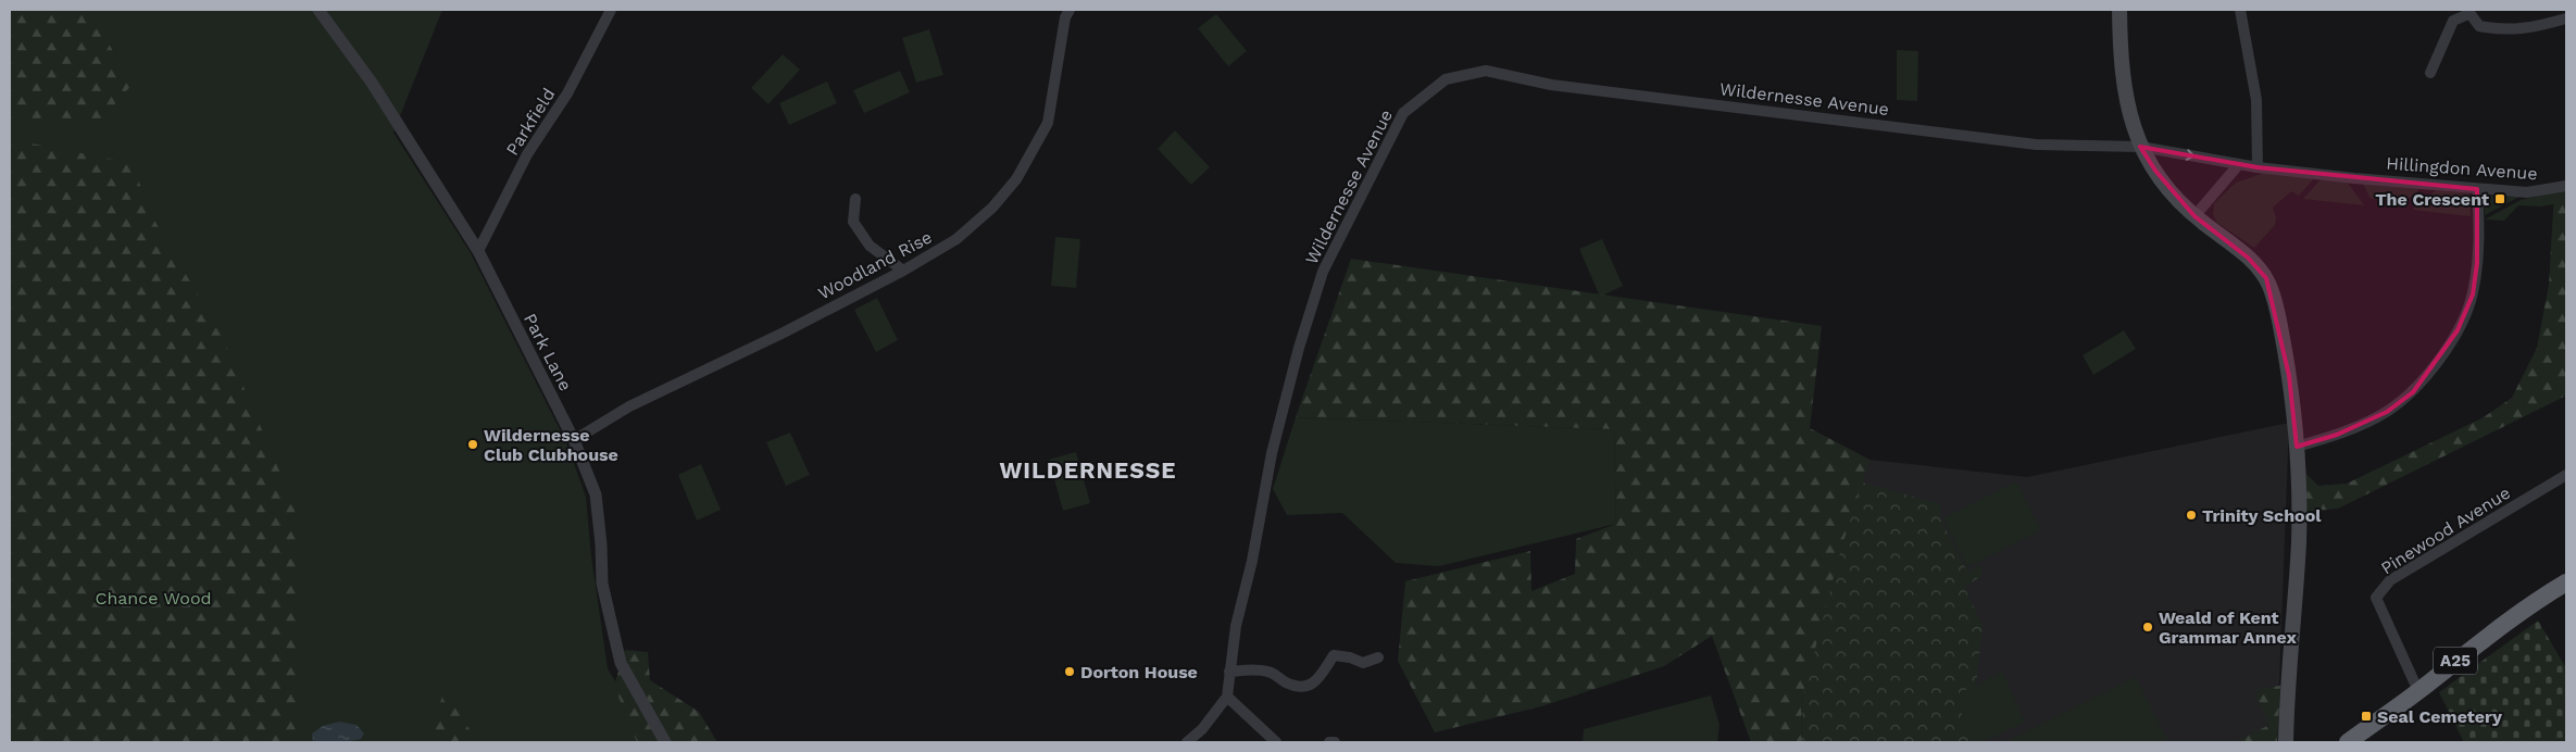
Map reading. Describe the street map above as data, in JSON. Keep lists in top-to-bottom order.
{
  "streets": {
    "highway": ["A25"],
    "street": [
      "Wildernesse Avenue",
      "Parkfield",
      "Hillingdon Avenue",
      "Woodland Rise",
      "Park Lane",
      "Pinewood Avenue"
    ]
  },
  "crossings": [
    ["Wildernesse Avenue", "Hillingdon Avenue"],
    ["Parkfield", "Park Lane"],
    ["Woodland Rise", "Park Lane"],
    ["Pinewood Avenue", "A25"]
  ],
  "districts": ["WILDERNESSE"],
  "parks": ["Chance Wood"],
  "places": {
    "transit": ["The Crescent", "Seal Cemetery"],
    "other": [
      "Wildernesse Club Clubhouse",
      "Trinity School",
      "Weald of Kent Grammar Annex",
      "Dorton House"
    ]
  }
}
